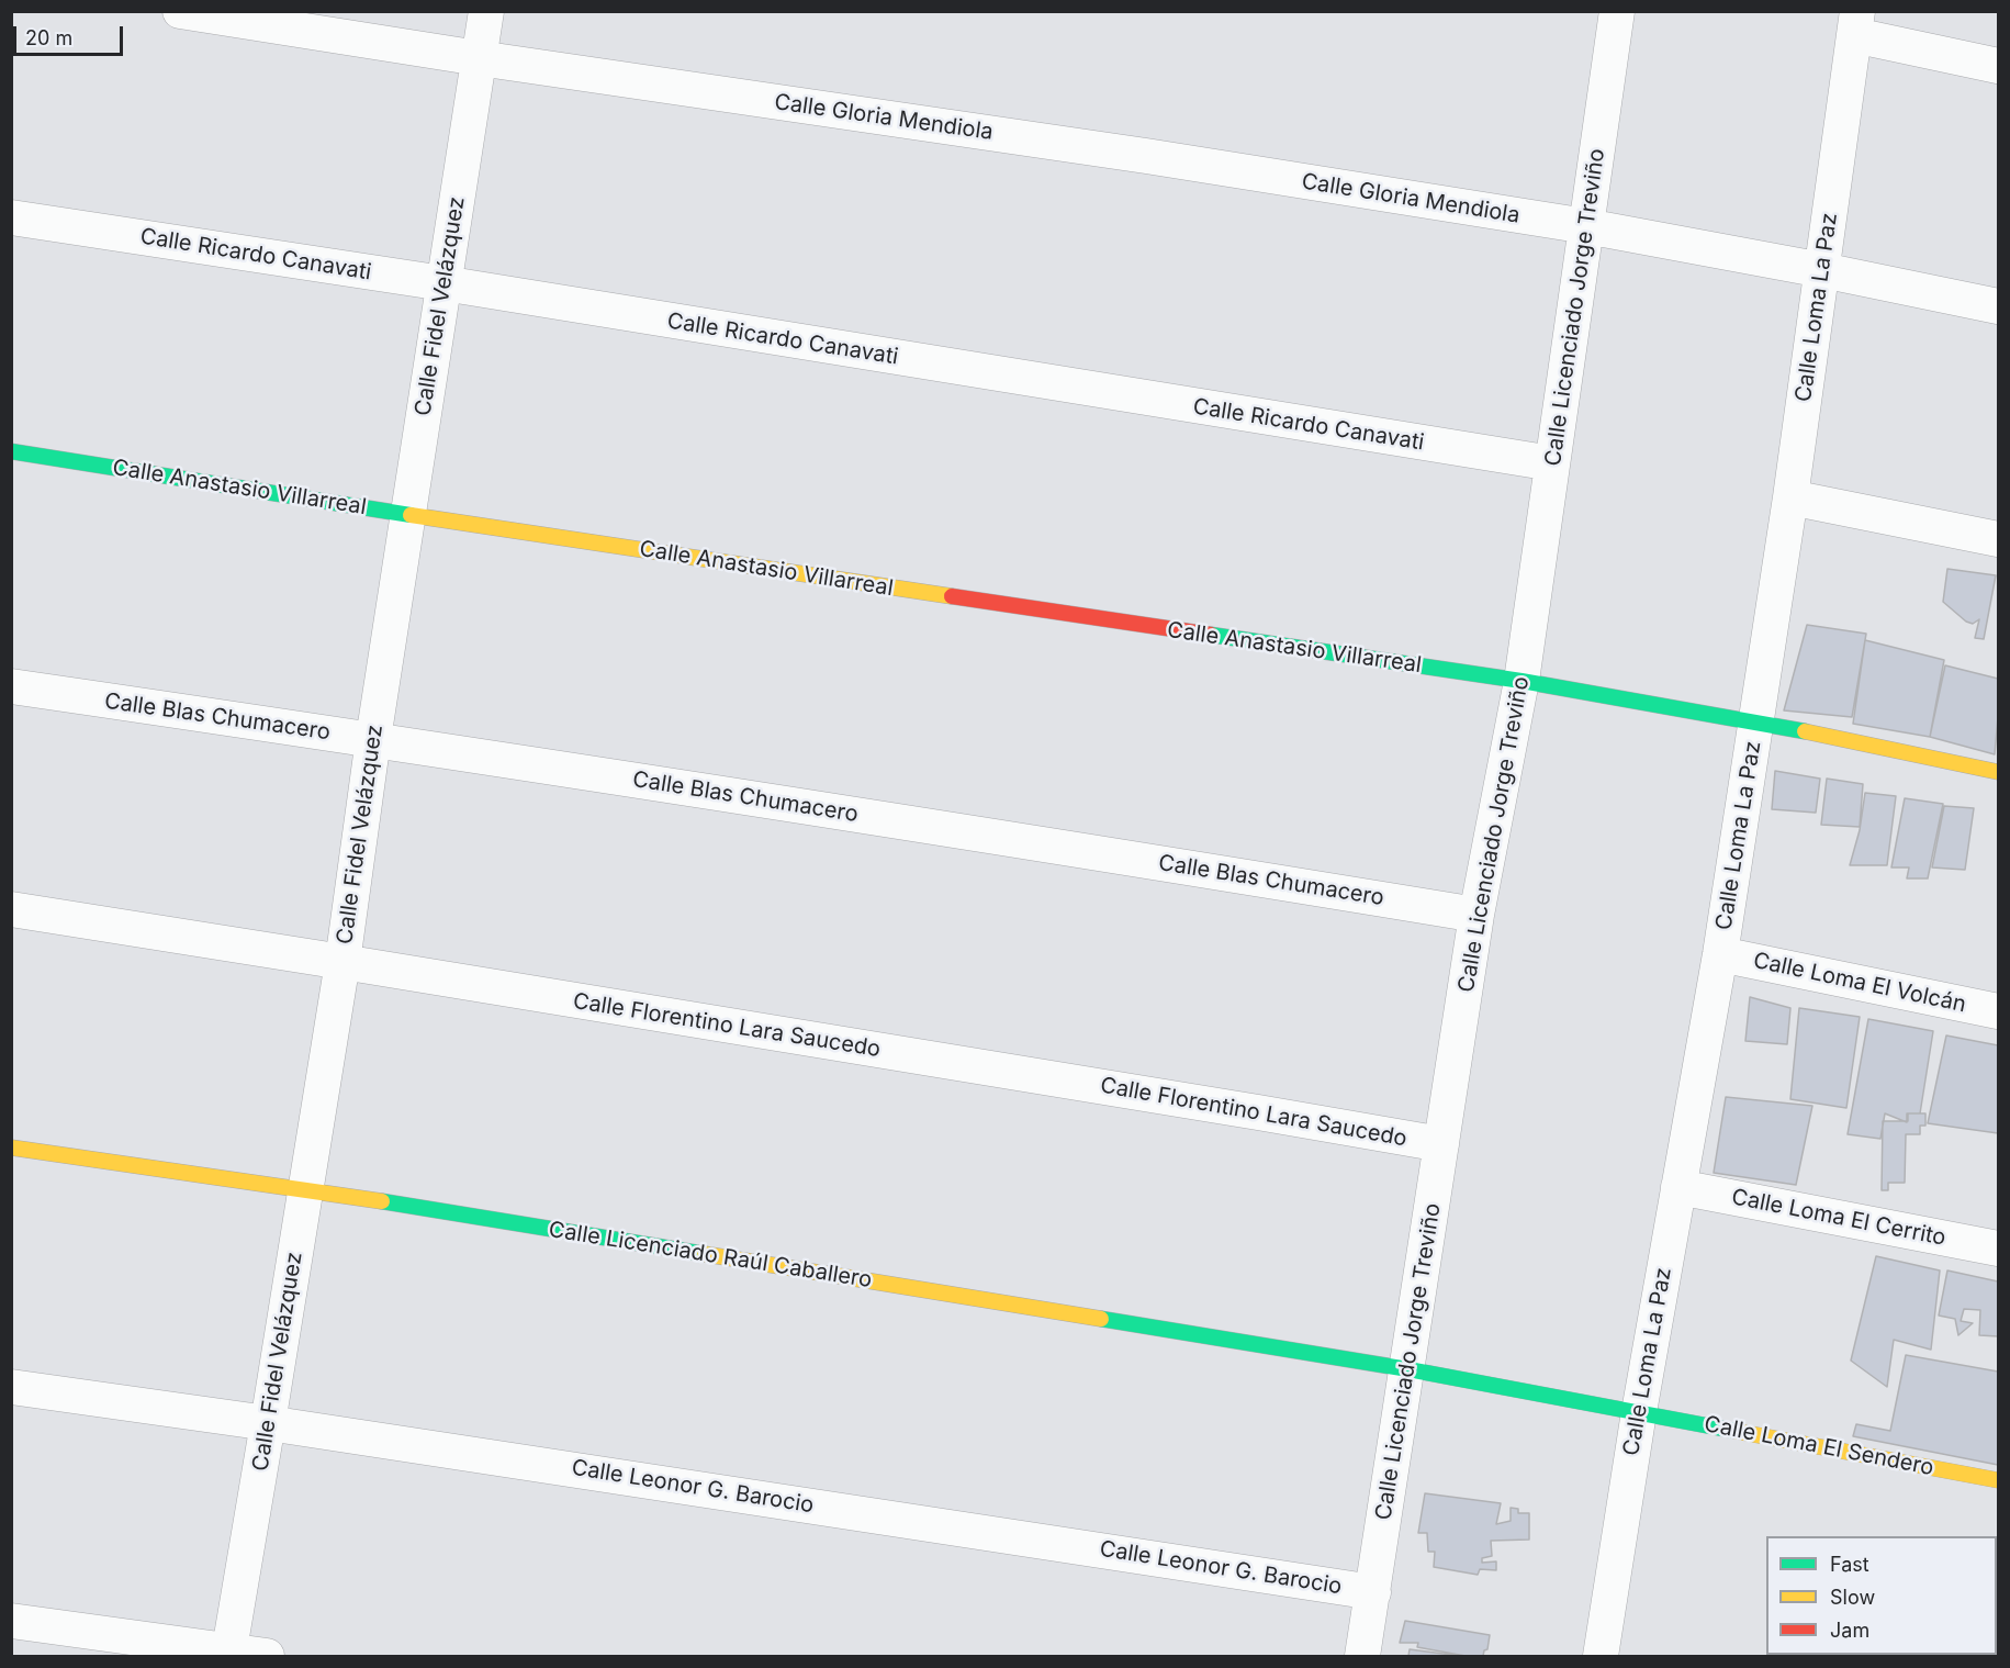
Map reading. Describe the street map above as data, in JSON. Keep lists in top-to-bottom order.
{
  "streets": {
    "street": [
      "Calle Gloria Mendiola",
      "Calle Ricardo Canavati",
      "Calle Fidel Velázquez",
      "Calle Licenciado Jorge Treviño",
      "Calle Loma La Paz",
      "Calle Anastasio Villarreal",
      "Calle Blas Chumacero",
      "Calle Loma El Volcán",
      "Calle Florentino Lara Saucedo",
      "Calle Loma El Cerrito",
      "Calle Licenciado Raúl Caballero",
      "Calle Loma El Sendero",
      "Calle Leonor G. Barocio"
    ]
  },
  "crossings": [
    ["Calle Gloria Mendiola", "Calle Fidel Velázquez"],
    ["Calle Gloria Mendiola", "Calle Licenciado Jorge Treviño"],
    ["Calle Gloria Mendiola", "Calle Loma La Paz"],
    ["Calle Ricardo Canavati", "Calle Fidel Velázquez"],
    ["Calle Ricardo Canavati", "Calle Licenciado Jorge Treviño"],
    ["Calle Fidel Velázquez", "Calle Anastasio Villarreal"],
    ["Calle Fidel Velázquez", "Calle Blas Chumacero"],
    ["Calle Fidel Velázquez", "Calle Florentino Lara Saucedo"],
    ["Calle Fidel Velázquez", "Calle Licenciado Raúl Caballero"],
    ["Calle Fidel Velázquez", "Calle Leonor G. Barocio"],
    ["Calle Licenciado Jorge Treviño", "Calle Anastasio Villarreal"],
    ["Calle Licenciado Jorge Treviño", "Calle Blas Chumacero"],
    ["Calle Licenciado Jorge Treviño", "Calle Florentino Lara Saucedo"],
    ["Calle Licenciado Jorge Treviño", "Calle Licenciado Raúl Caballero"],
    ["Calle Licenciado Jorge Treviño", "Calle Leonor G. Barocio"],
    ["Calle Loma La Paz", "Calle Anastasio Villarreal"],
    ["Calle Loma La Paz", "Calle Loma El Volcán"],
    ["Calle Loma La Paz", "Calle Loma El Cerrito"],
    ["Calle Loma La Paz", "Calle Licenciado Raúl Caballero"],
    ["Calle Loma La Paz", "Calle Loma El Sendero"],
    ["Calle Licenciado Raúl Caballero", "Calle Loma El Sendero"]
  ],
  "legend": ["Fast", "Slow", "Jam"],
  "scale_bar": "20 m"
}
